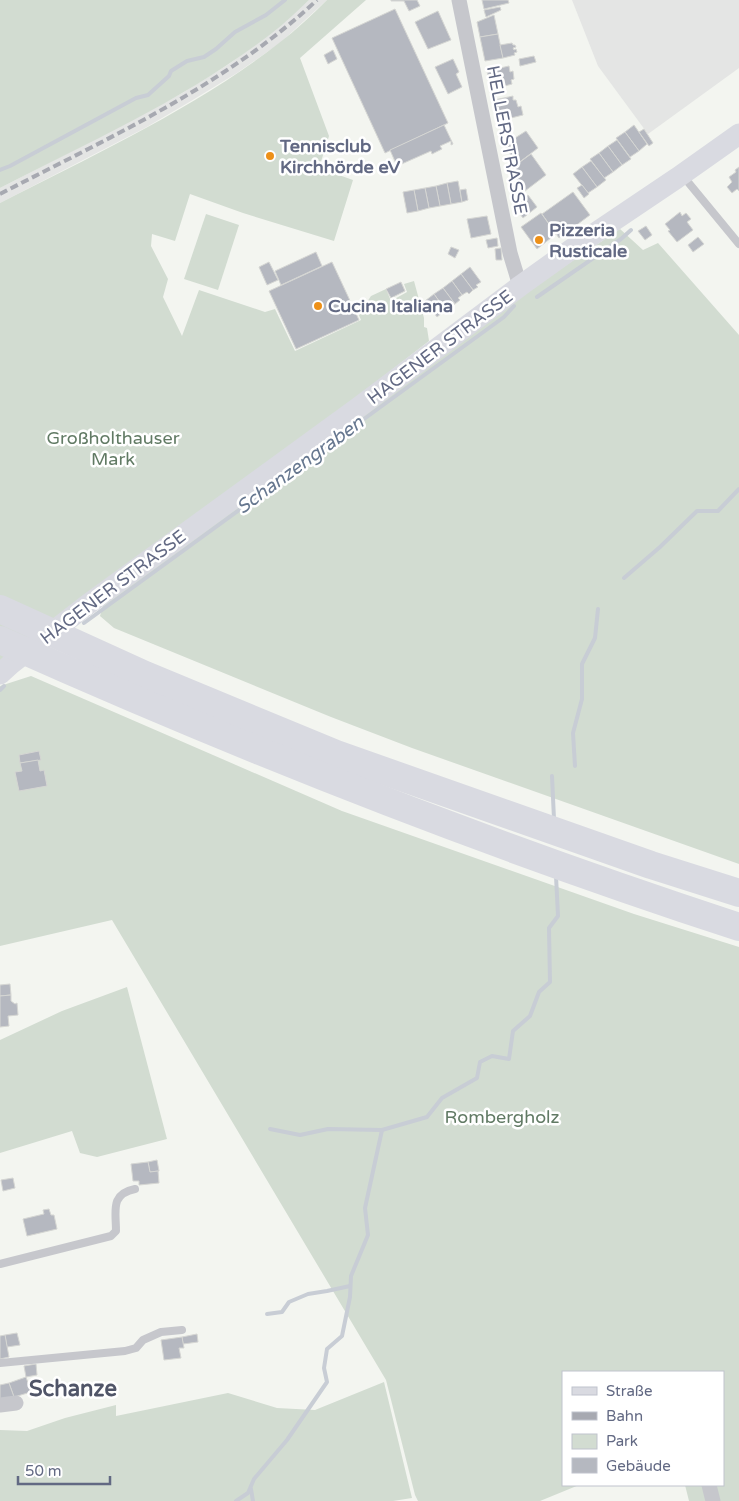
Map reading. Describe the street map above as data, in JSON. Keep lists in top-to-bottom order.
{
  "streets": {
    "main road": ["HAGENER STRASSE"],
    "street": ["HELLERSTRASSE"]
  },
  "crossings": [
    ["HELLERSTRASSE", "HAGENER STRASSE"]
  ],
  "districts": ["Schanze"],
  "water": ["Schanzengraben"],
  "parks": ["Großholthauser Mark", "Rombergholz"],
  "places": ["Tennisclub Kirchhörde eV", "Pizzeria Rusticale", "Cucina Italiana"],
  "legend": [
    "Straße",
    "Bahn",
    "Park",
    "Gebäude"
  ],
  "scale_bar": "50 m"
}
